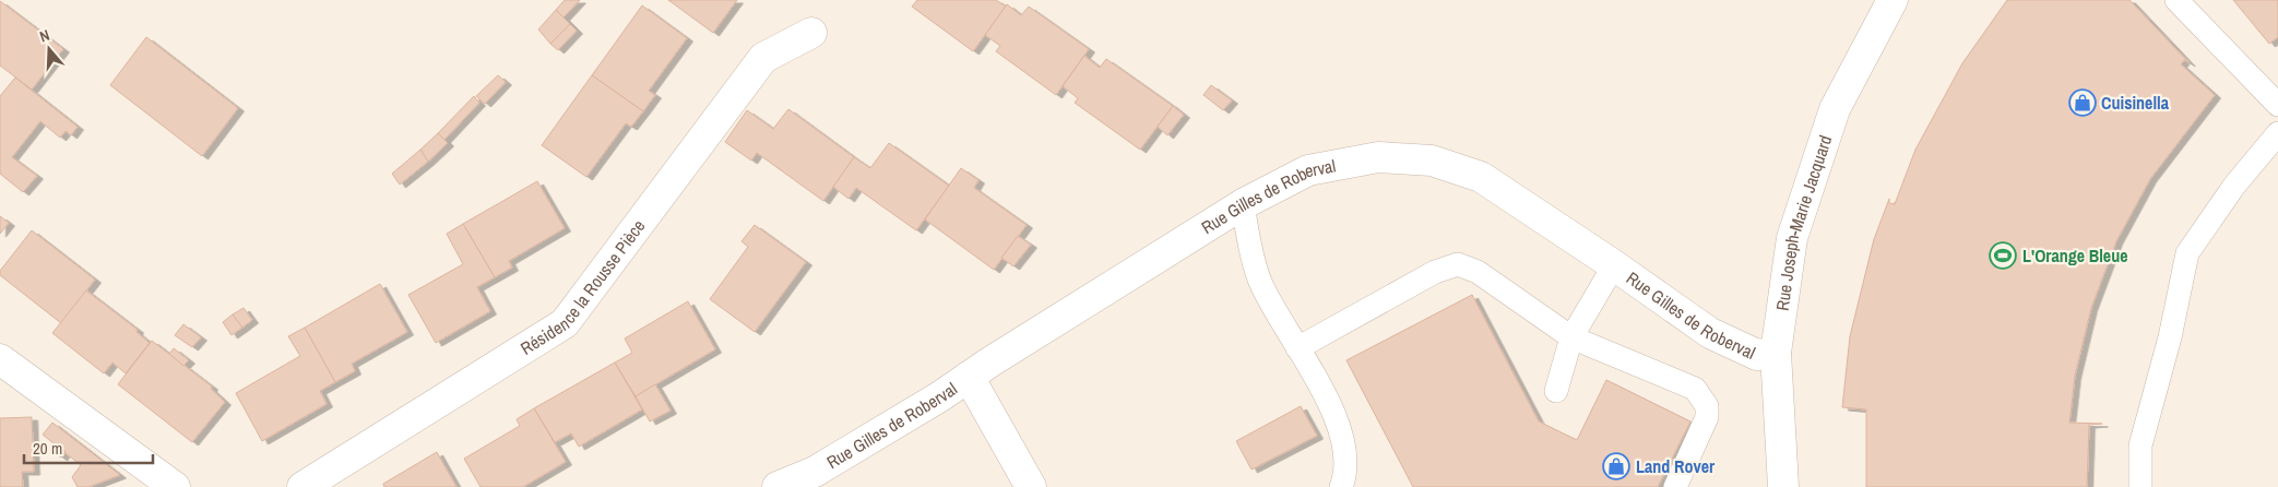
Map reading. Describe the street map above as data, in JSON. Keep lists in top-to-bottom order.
{
  "streets": {
    "street": ["Rue Gilles de Roberval", "Rue Joseph-Marie Jacquard", "Résidence la Rousse Pièce"]
  },
  "crossings": [
    ["Rue Gilles de Roberval", "Rue Joseph-Marie Jacquard"]
  ],
  "places": {
    "shop": ["Cuisinella", "Land Rover"],
    "sports": ["L'Orange Bleue"]
  },
  "scale_bar": "20 m",
  "north": "top"
}
